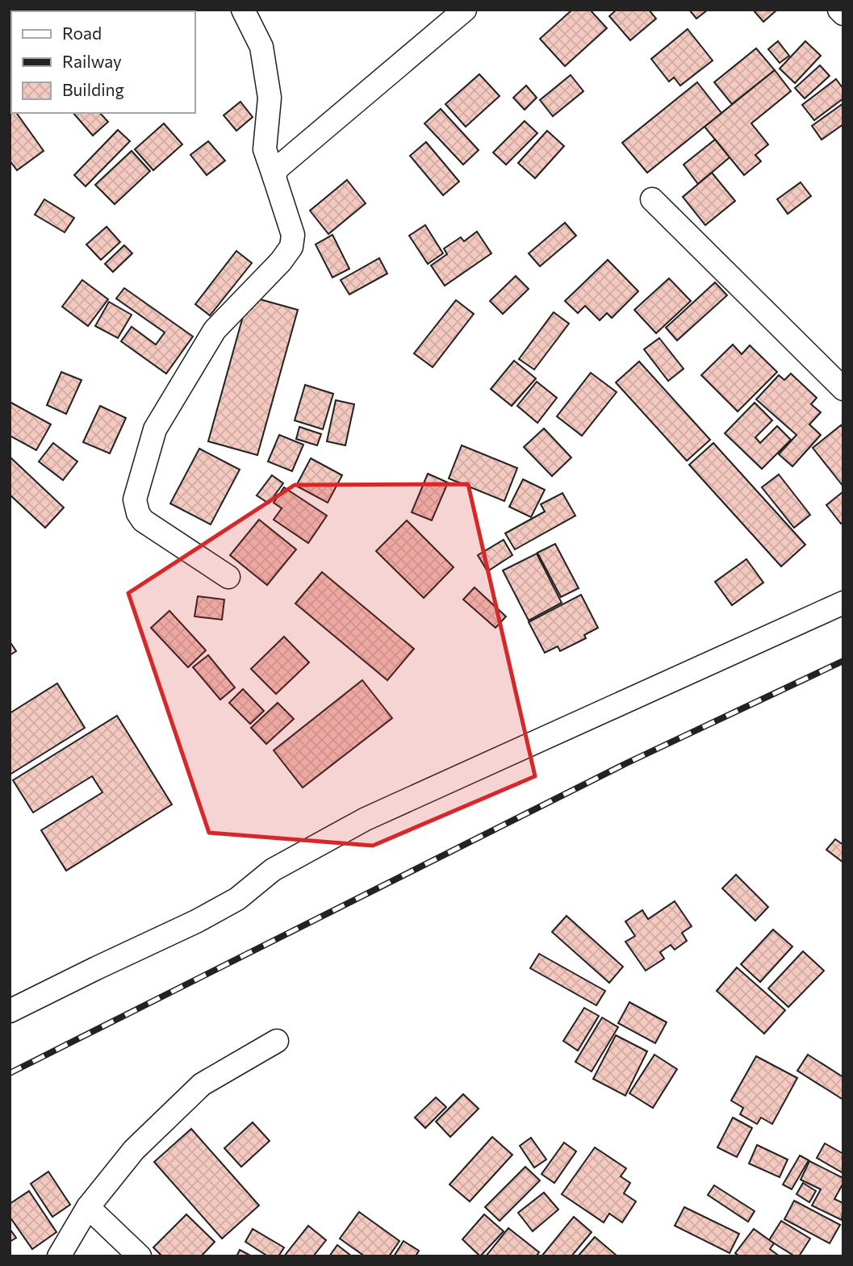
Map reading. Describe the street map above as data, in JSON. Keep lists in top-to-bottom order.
{
  "legend": ["Road", "Railway", "Building"]
}
